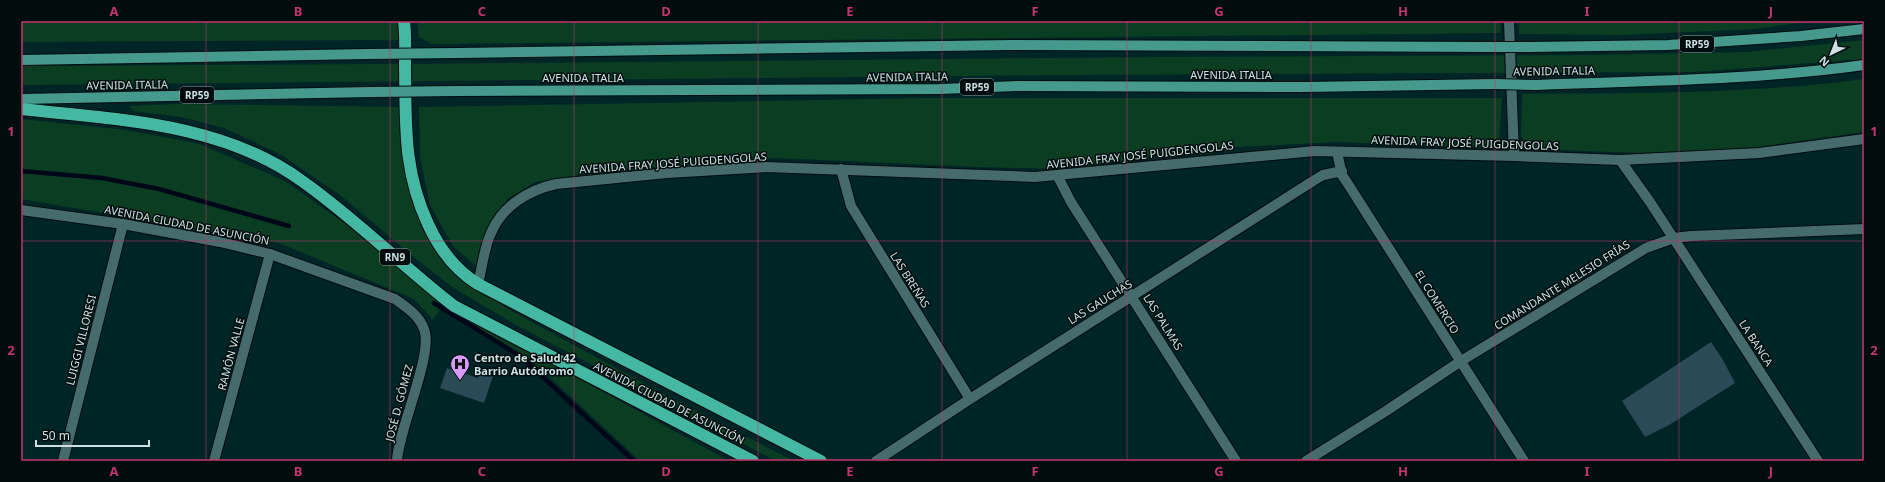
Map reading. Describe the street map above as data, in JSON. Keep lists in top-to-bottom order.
{
  "streets": {
    "highway": ["AVENIDA CIUDAD DE ASUNCIÓN", "RN9"],
    "main road": ["RP59", "AVENIDA ITALIA"],
    "street": [
      "AVENIDA FRAY JOSÉ PUIGDENGOLAS",
      "LAS BREÑAS",
      "COMANDANTE MELESIO FRÍAS",
      "LAS GAUCHAS",
      "EL COMERCIO",
      "LAS PALMAS",
      "LUIGGI VILLORESI",
      "LA BANCA",
      "RAMÓN VALLE",
      "JOSÉ D. GÓMEZ"
    ]
  },
  "crossings": [
    ["AVENIDA FRAY JOSÉ PUIGDENGOLAS", "AVENIDA CIUDAD DE ASUNCIÓN"],
    ["AVENIDA FRAY JOSÉ PUIGDENGOLAS", "LAS BREÑAS"],
    ["AVENIDA FRAY JOSÉ PUIGDENGOLAS", "EL COMERCIO"],
    ["AVENIDA FRAY JOSÉ PUIGDENGOLAS", "LAS PALMAS"],
    ["AVENIDA FRAY JOSÉ PUIGDENGOLAS", "LA BANCA"],
    ["AVENIDA CIUDAD DE ASUNCIÓN", "LUIGGI VILLORESI"],
    ["AVENIDA CIUDAD DE ASUNCIÓN", "RAMÓN VALLE"],
    ["AVENIDA CIUDAD DE ASUNCIÓN", "JOSÉ D. GÓMEZ"],
    ["LAS BREÑAS", "LAS GAUCHAS"],
    ["COMANDANTE MELESIO FRÍAS", "EL COMERCIO"],
    ["COMANDANTE MELESIO FRÍAS", "LA BANCA"],
    ["LAS GAUCHAS", "EL COMERCIO"],
    ["LAS GAUCHAS", "LAS PALMAS"]
  ],
  "places": {
    "hospital": ["Centro de Salud 42 Barrio Autódromo"]
  },
  "scale_bar": "50 m",
  "north": "bottom left",
  "grid": {
    "columns": [
      "A",
      "B",
      "C",
      "D",
      "E",
      "F",
      "G",
      "H",
      "I",
      "J"
    ],
    "rows": ["1", "2"]
  }
}
